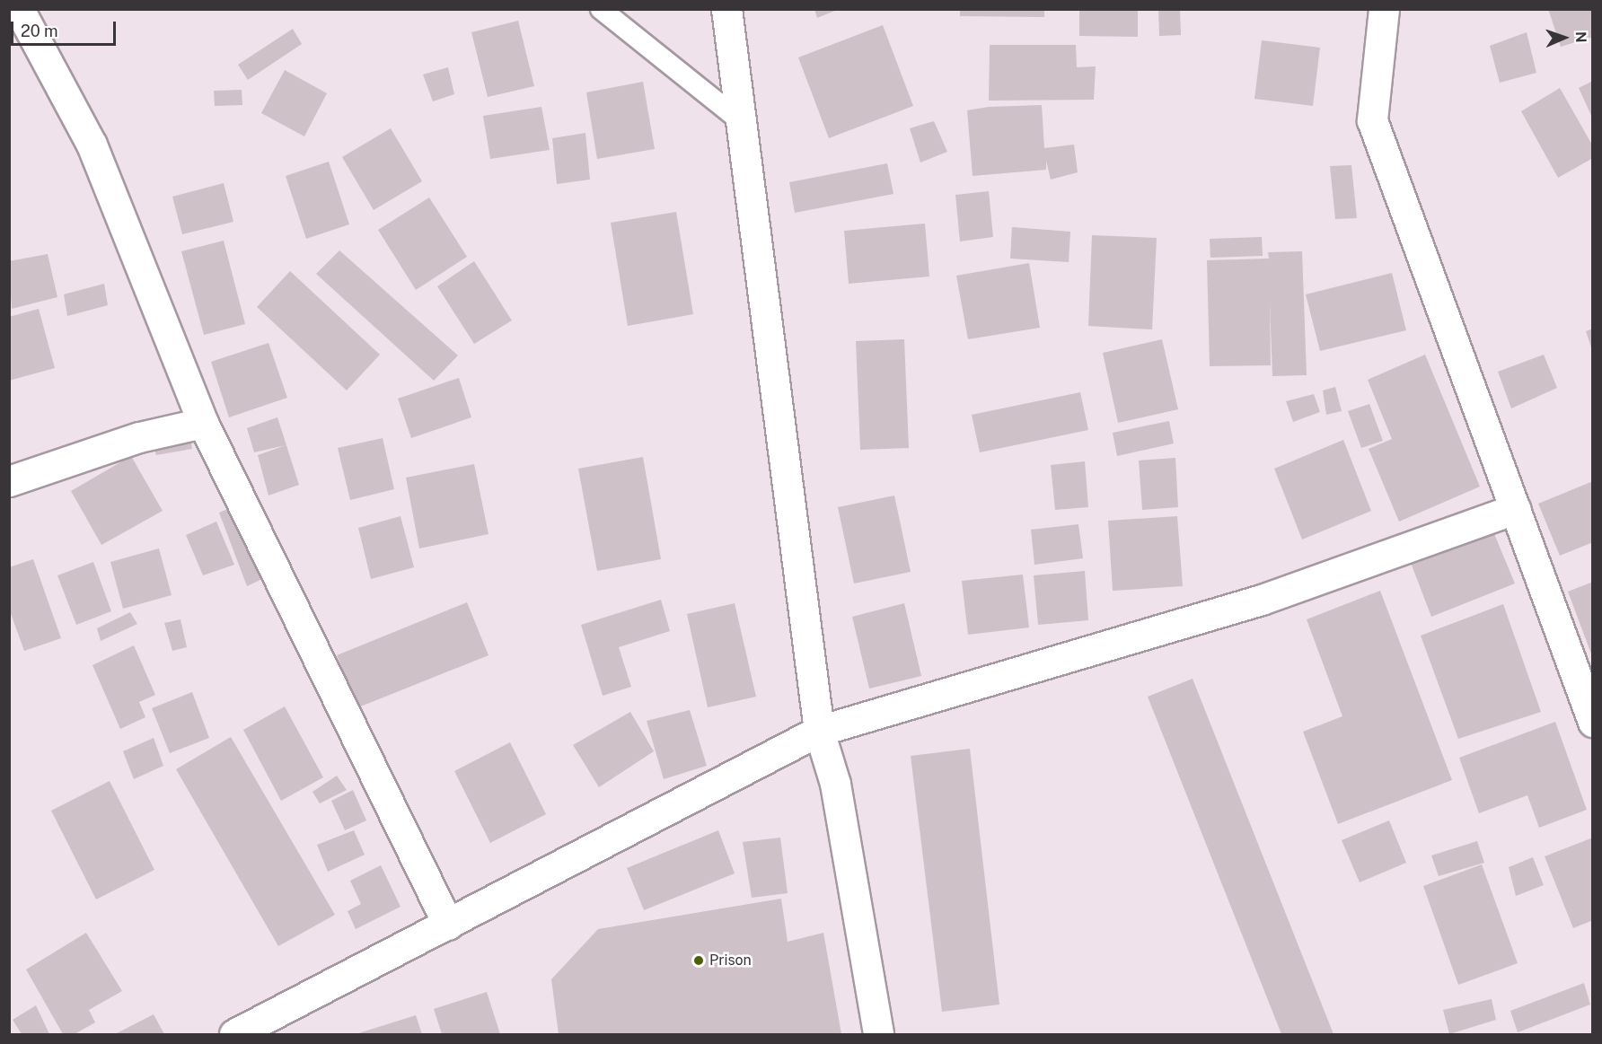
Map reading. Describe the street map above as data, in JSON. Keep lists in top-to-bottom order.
{
  "places": ["Prison"],
  "scale_bar": "20 m",
  "north": "right"
}
